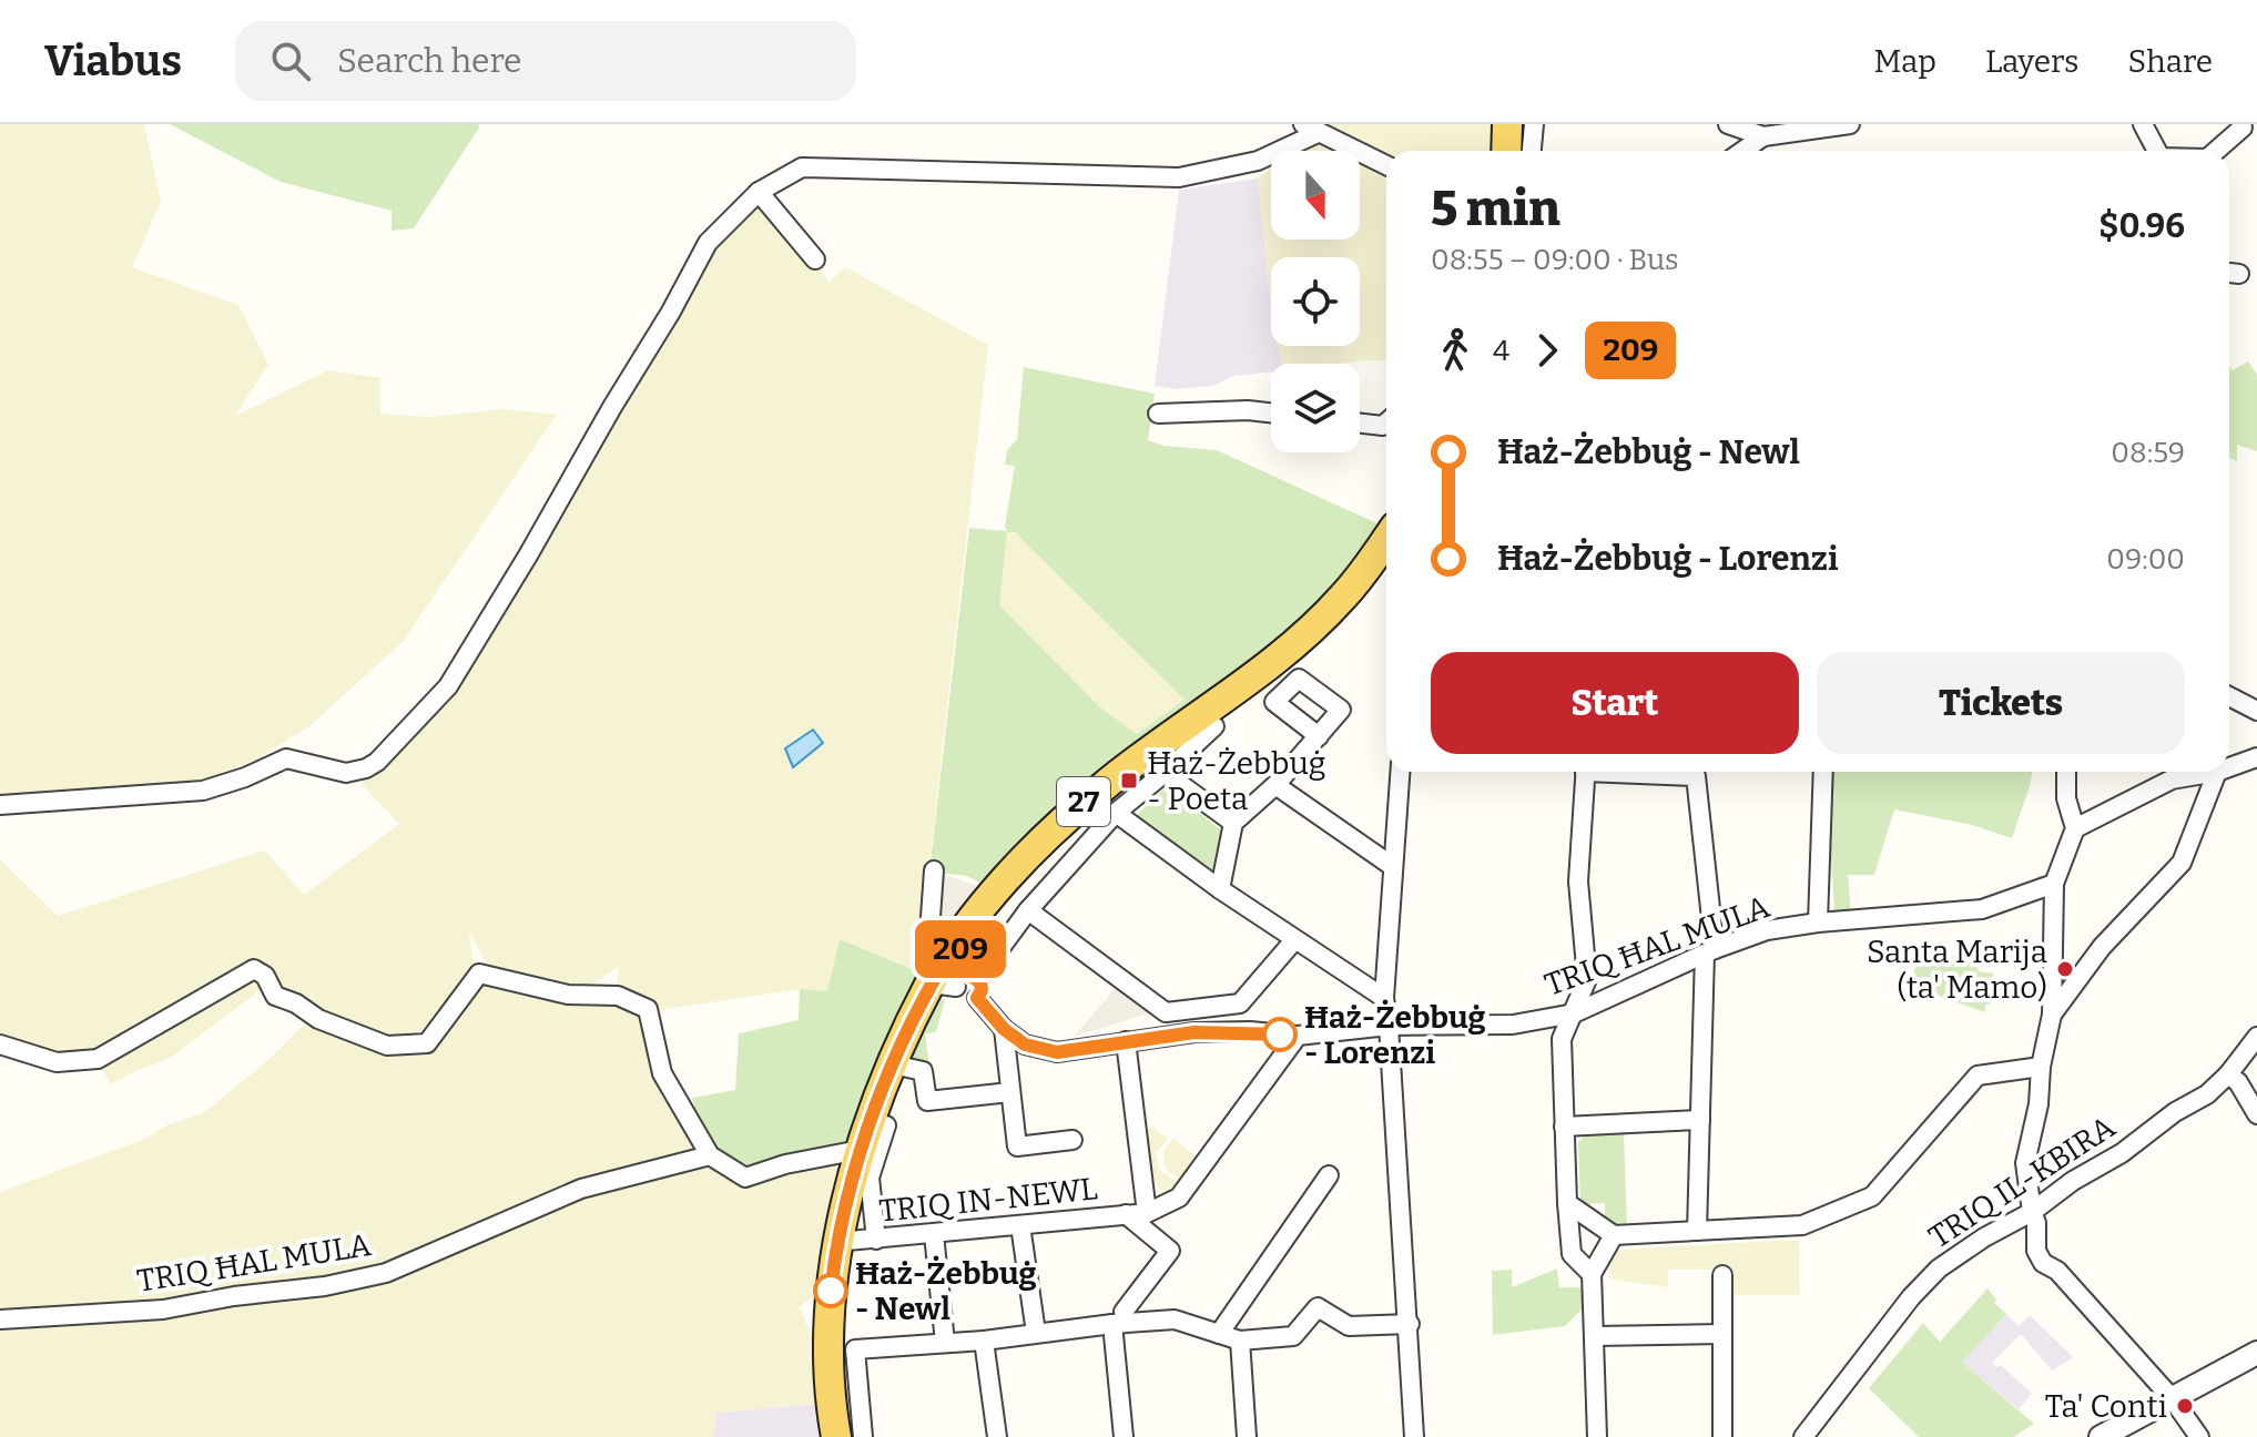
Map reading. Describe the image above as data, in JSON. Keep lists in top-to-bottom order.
{
  "streets": {
    "main road": ["27"],
    "street": ["TRIQ ĦAL MULA", "TRIQ IL-KBIRA", "TRIQ IN-NEWL"]
  },
  "crossings": [
    ["27", "TRIQ ĦAL MULA"],
    ["27", "TRIQ IN-NEWL"]
  ],
  "places": {
    "transit": ["Ħaż-Żebbuġ - Poeta"],
    "other": [
      "Santa Marija (ta' Mamo)",
      "Ħaż-Żebbuġ - Lorenzi",
      "Ħaż-Żebbuġ - Newl",
      "Ta' Conti"
    ]
  },
  "lines": ["bus line 209"],
  "north": "bottom",
  "page": {
    "header": "Viabus",
    "search": "Search here",
    "nav": ["Map", "Layers", "Share"],
    "on_map": "209",
    "heading": ["5 min", "08:55 – 09:00 · Bus", "$0.96"],
    "legs": ["4", "209"],
    "list": [
      {
        "name": "Ħaż-Żebbuġ - Newl",
        "value": "08:59"
      },
      {
        "name": "Ħaż-Żebbuġ - Lorenzi",
        "value": "09:00"
      }
    ],
    "buttons": ["Start", "Tickets"]
  }
}
